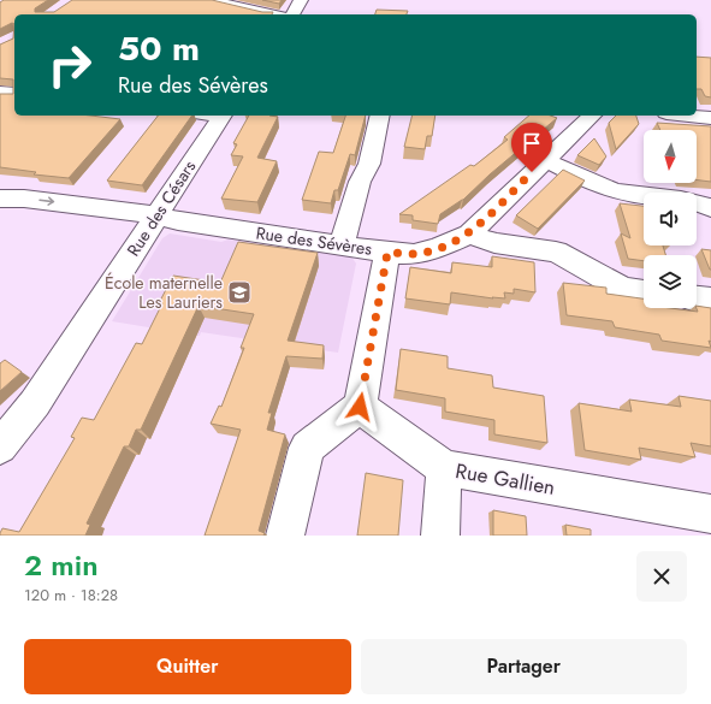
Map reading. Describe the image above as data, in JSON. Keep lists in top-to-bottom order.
{
  "streets": {
    "street": ["Rue des Césars", "Rue des Sévères", "Rue Gallien"]
  },
  "crossings": [
    ["Rue des Césars", "Rue des Sévères"]
  ],
  "places": {
    "school or university": ["École maternelle Les Lauriers"]
  },
  "north": "bottom",
  "page": {
    "turn": ["50 m", "Rue des Sévères"],
    "heading": ["2 min", "120 m · 18:28"],
    "buttons": ["Quitter", "Partager"]
  }
}
